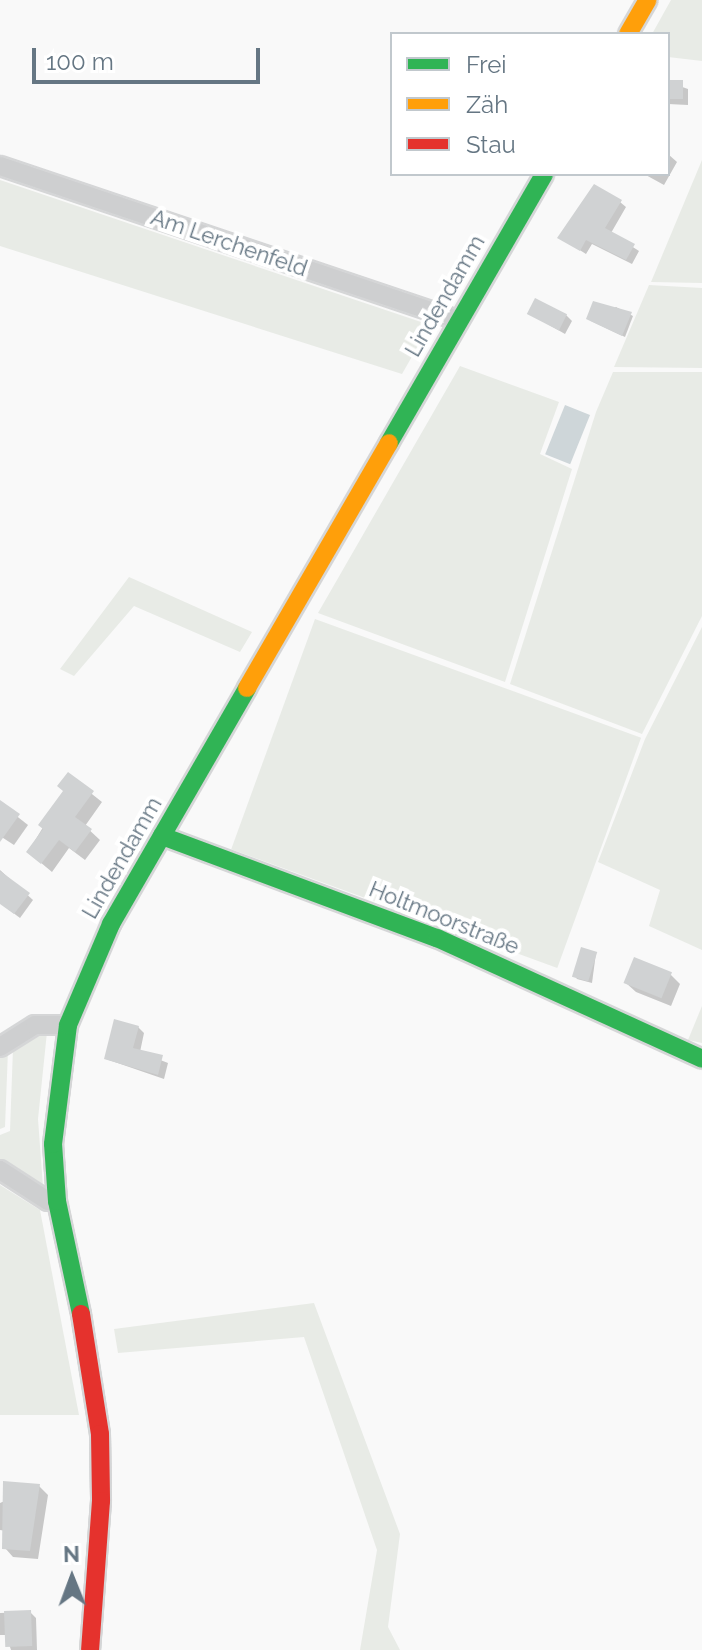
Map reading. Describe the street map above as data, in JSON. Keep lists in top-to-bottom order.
{
  "streets": {
    "street": ["Am Lerchenfeld", "Lindendamm", "Holtmoorstraße"]
  },
  "crossings": [
    ["Am Lerchenfeld", "Lindendamm"],
    ["Lindendamm", "Holtmoorstraße"]
  ],
  "legend": ["Frei", "Zäh", "Stau"],
  "scale_bar": "100 m",
  "north": "top"
}
